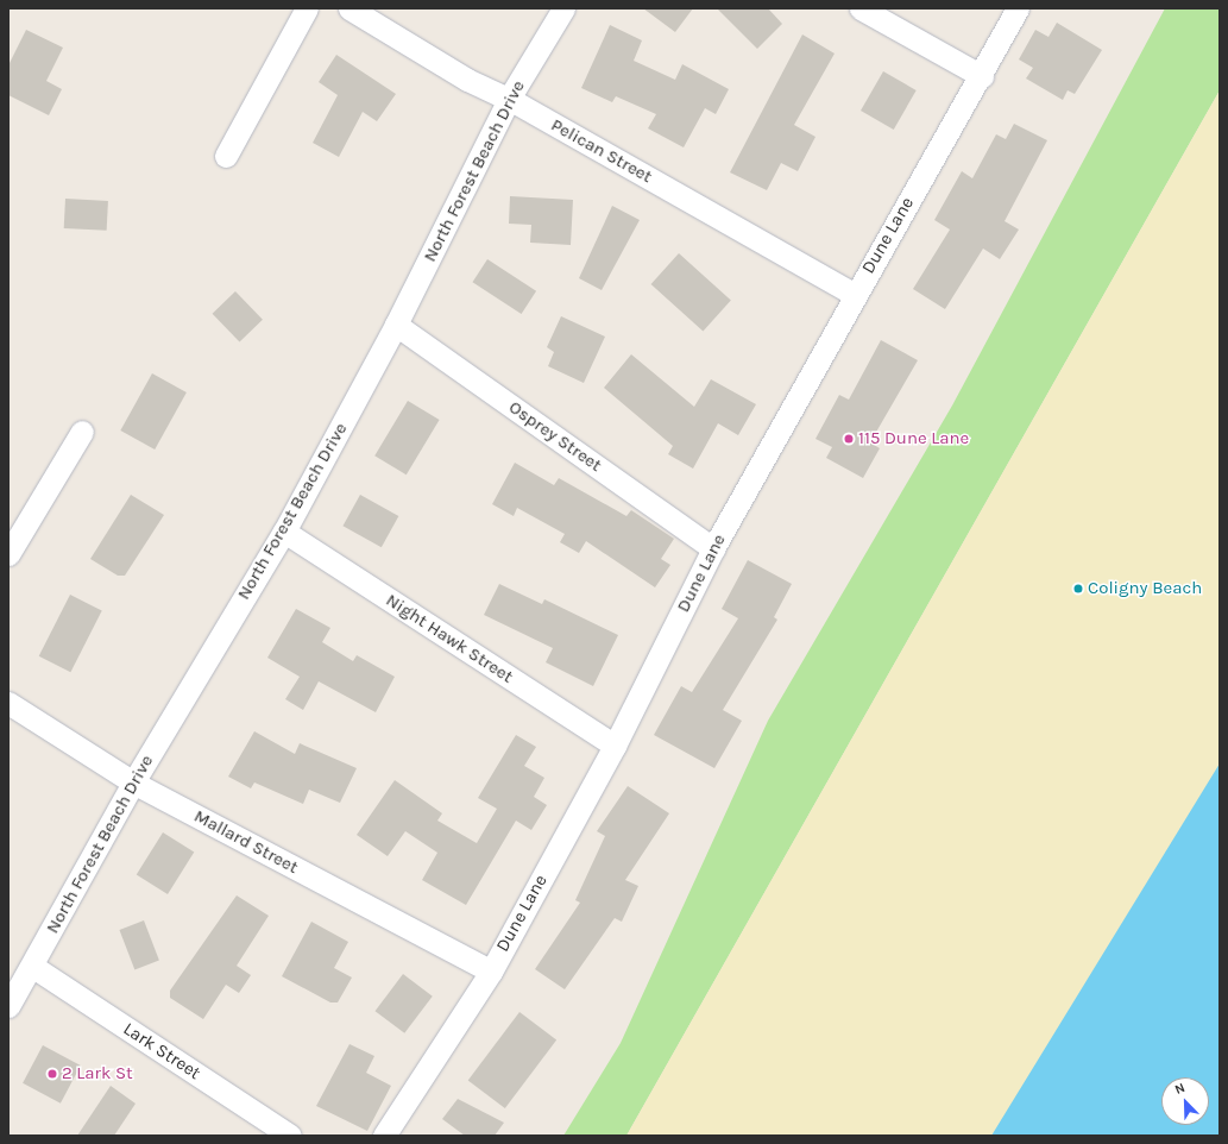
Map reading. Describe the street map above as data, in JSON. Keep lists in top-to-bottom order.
{
  "streets": {
    "street": [
      "Pelican Street",
      "North Forest Beach Drive",
      "Dune Lane",
      "Osprey Street",
      "Night Hawk Street",
      "Mallard Street",
      "Lark Street"
    ]
  },
  "crossings": [
    ["Pelican Street", "North Forest Beach Drive"],
    ["Pelican Street", "Dune Lane"],
    ["North Forest Beach Drive", "Osprey Street"],
    ["North Forest Beach Drive", "Night Hawk Street"],
    ["North Forest Beach Drive", "Mallard Street"],
    ["North Forest Beach Drive", "Lark Street"],
    ["Dune Lane", "Osprey Street"],
    ["Dune Lane", "Night Hawk Street"],
    ["Dune Lane", "Mallard Street"]
  ],
  "places": ["115 Dune Lane", "Coligny Beach", "2 Lark St"],
  "north": "top left"
}
